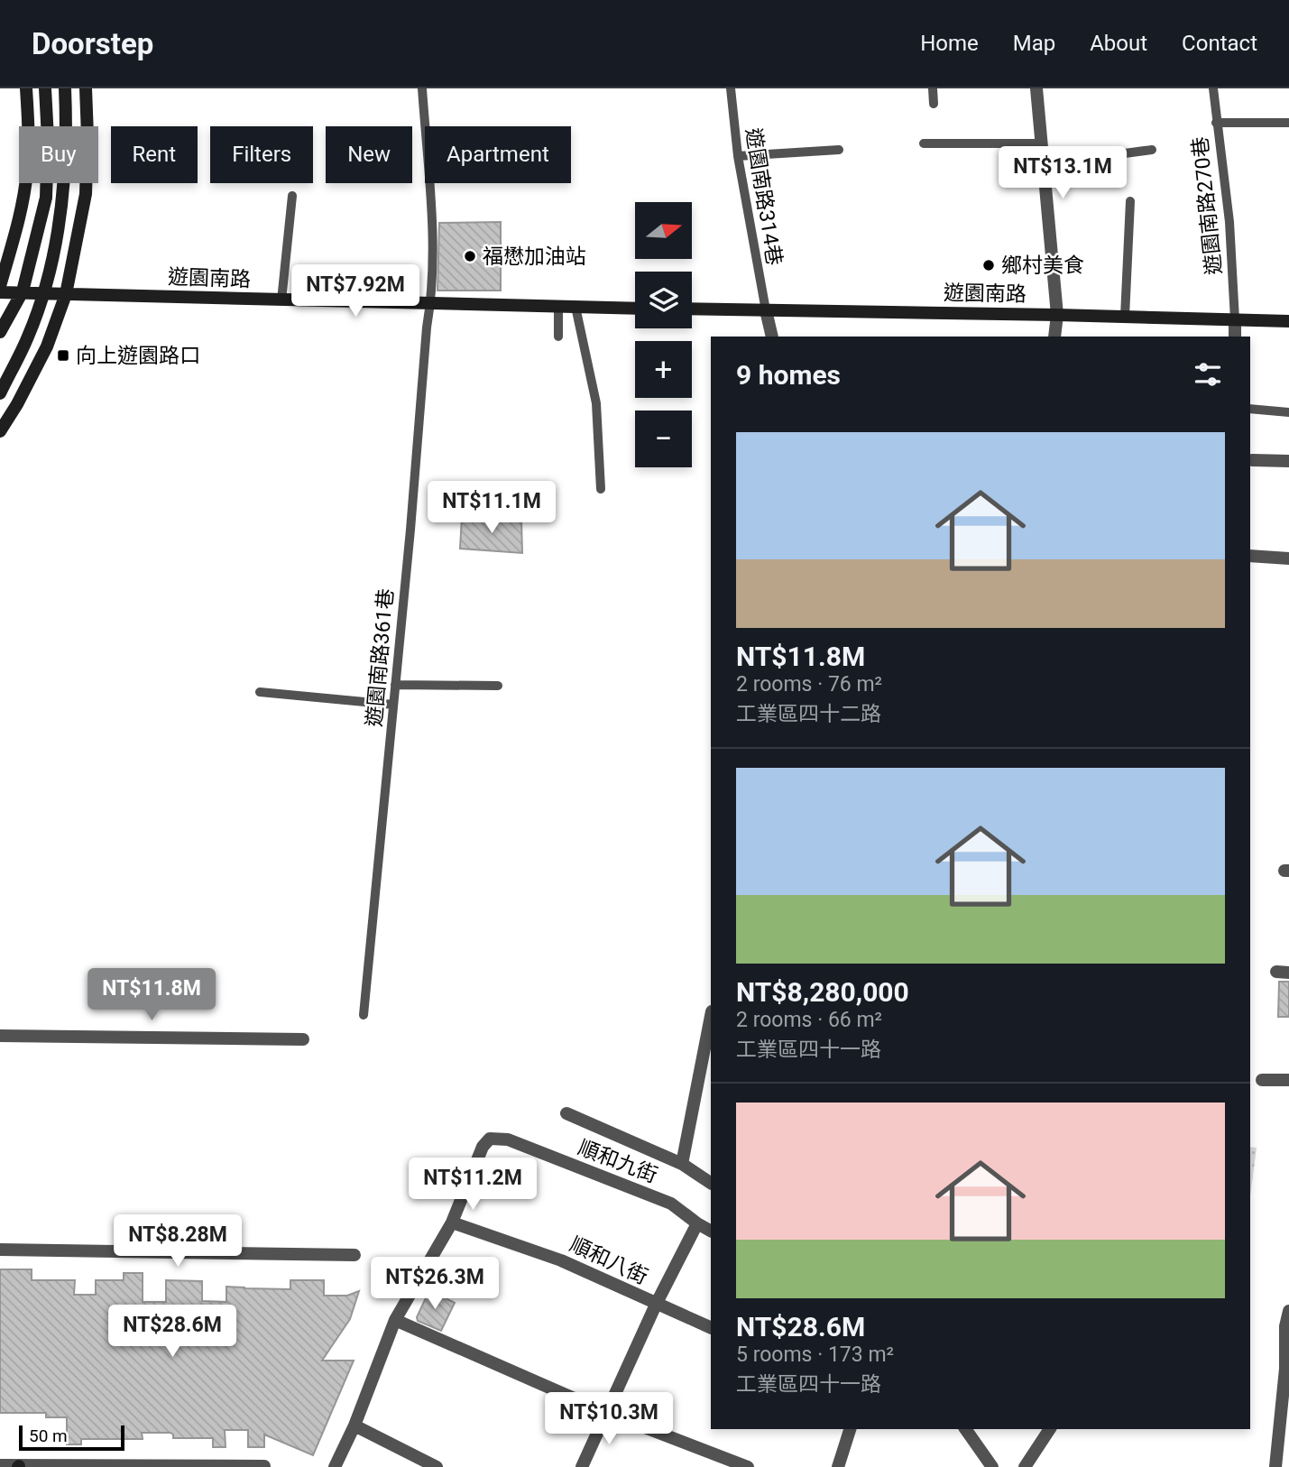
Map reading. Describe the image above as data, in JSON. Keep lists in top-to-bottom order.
{
  "streets": {
    "street": ["遊園南路", "順和九街", "順和八街"],
    "lane": ["遊園南路314巷", "遊園南路270巷", "遊園南路361巷"]
  },
  "crossings": [
    ["遊園南路314巷", "遊園南路"],
    ["遊園南路270巷", "遊園南路"],
    ["遊園南路", "遊園南路361巷"],
    ["順和九街", "順和八街"]
  ],
  "places": {
    "other": ["福懋加油站", "鄉村美食"],
    "transit": ["向上遊園路口"]
  },
  "scale_bar": "50 m",
  "north": "right",
  "page": {
    "header": "Doorstep",
    "nav": [
      "Home",
      "Map",
      "About",
      "Contact"
    ],
    "chip": [
      "Buy",
      "Rent",
      "Filters",
      "New",
      "Apartment"
    ],
    "price": [
      "NT$13.1M",
      "NT$7.92M",
      "NT$11.1M",
      "NT$11.8M",
      "NT$11.2M",
      "NT$8.28M",
      "NT$26.3M",
      "NT$28.6M",
      "NT$10.3M"
    ],
    "map_buttons": ["+", "−"],
    "heading": "9 homes",
    "list": [
      {
        "name": "NT$11.8M",
        "note": "2 rooms · 76 m² · 工業區四十二路"
      },
      {
        "name": "NT$8,280,000",
        "note": "2 rooms · 66 m² · 工業區四十一路"
      },
      {
        "name": "NT$28.6M",
        "note": "5 rooms · 173 m² · 工業區四十一路"
      }
    ],
    "scale": "50 m"
  }
}
